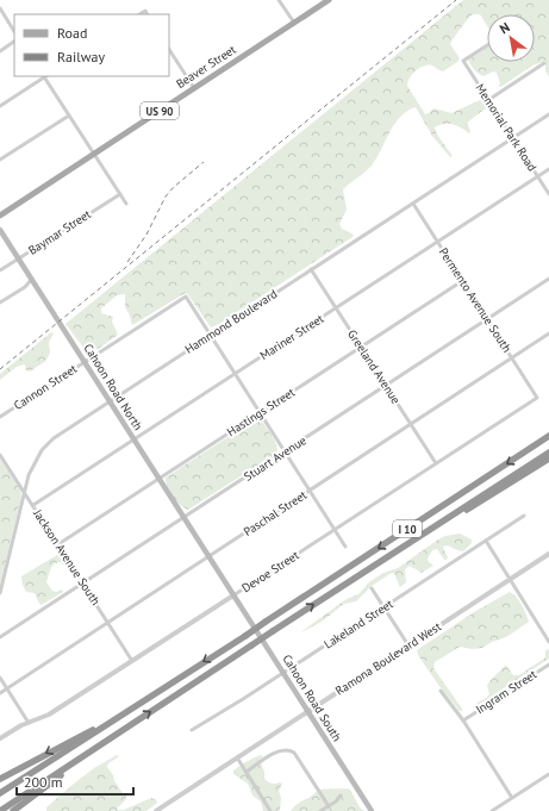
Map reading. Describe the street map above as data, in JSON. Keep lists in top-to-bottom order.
{
  "streets": {
    "highway": ["I 10"],
    "main road": [
      "Beaver Street",
      "US 90",
      "Cahoon Road North",
      "Cahoon Road South"
    ],
    "street": [
      "Memorial Park Road",
      "Baymar Street",
      "Permento Avenue South",
      "Hammond Boulevard",
      "Mariner Street",
      "Greeland Avenue",
      "Cannon Street",
      "Hastings Street",
      "Stuart Avenue",
      "Paschal Street",
      "Jackson Avenue South",
      "Devoe Street",
      "Lakeland Street",
      "Ramona Boulevard West",
      "Ingram Street"
    ]
  },
  "crossings": [
    ["Memorial Park Road", "Hammond Boulevard"],
    ["Memorial Park Road", "Mariner Street"],
    ["Baymar Street", "Cahoon Road North"],
    ["Permento Avenue South", "Hammond Boulevard"],
    ["Permento Avenue South", "Mariner Street"],
    ["Permento Avenue South", "Hastings Street"],
    ["Permento Avenue South", "Stuart Avenue"],
    ["Permento Avenue South", "Paschal Street"],
    ["Permento Avenue South", "Devoe Street"],
    ["Hammond Boulevard", "Greeland Avenue"],
    ["Hammond Boulevard", "Cannon Street"],
    ["Hammond Boulevard", "Cahoon Road North"],
    ["Hammond Boulevard", "Jackson Avenue South"],
    ["Mariner Street", "Greeland Avenue"],
    ["Mariner Street", "Cahoon Road North"],
    ["Mariner Street", "Jackson Avenue South"],
    ["Greeland Avenue", "Hastings Street"],
    ["Greeland Avenue", "Stuart Avenue"],
    ["Greeland Avenue", "Paschal Street"],
    ["Greeland Avenue", "Devoe Street"],
    ["Cannon Street", "Cahoon Road North"],
    ["Cahoon Road North", "Hastings Street"],
    ["Cahoon Road North", "Stuart Avenue"],
    ["Cahoon Road North", "Paschal Street"],
    ["Hastings Street", "Jackson Avenue South"],
    ["Stuart Avenue", "Jackson Avenue South"],
    ["Paschal Street", "Jackson Avenue South"],
    ["Jackson Avenue South", "Devoe Street"],
    ["Devoe Street", "Cahoon Road South"],
    ["Lakeland Street", "Cahoon Road South"],
    ["Ramona Boulevard West", "Cahoon Road South"]
  ],
  "legend": ["Road", "Railway"],
  "scale_bar": "200 m",
  "north": "top left"
}
